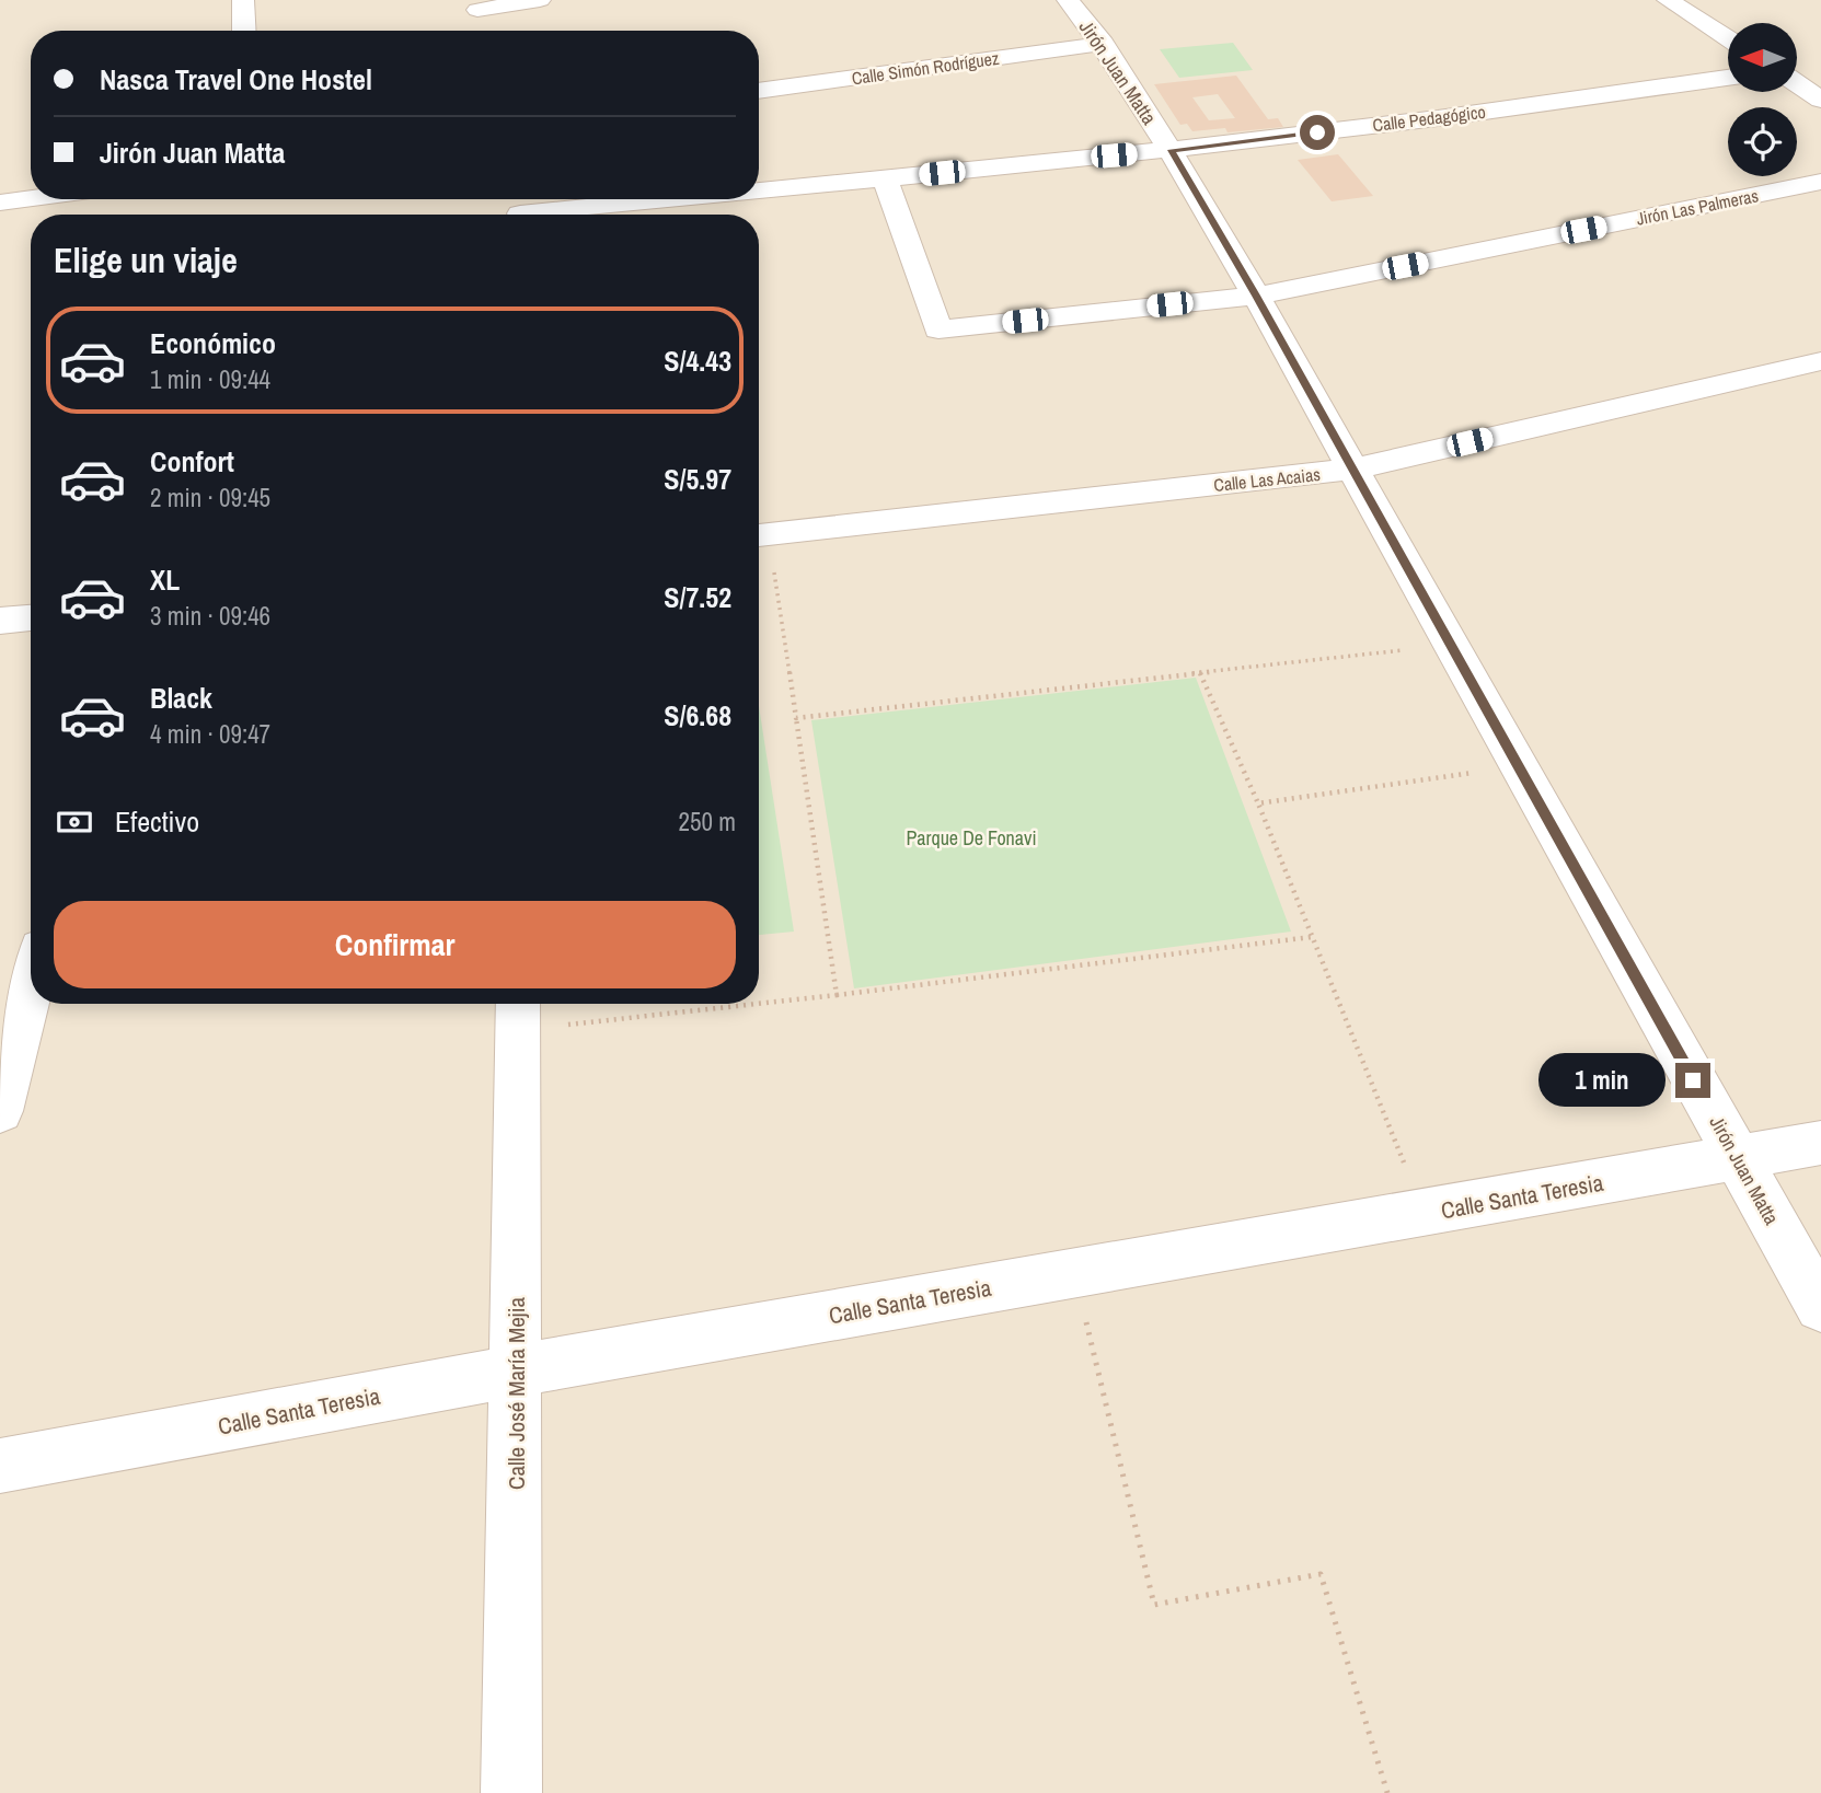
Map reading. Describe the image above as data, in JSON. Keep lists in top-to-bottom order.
{
  "streets": {
    "street": [
      "Calle Simón Rodríguez",
      "Jirón Juan Matta",
      "Calle Pedagógico",
      "Jirón Las Palmeras",
      "Calle Las Acaias",
      "Calle Santa Teresia",
      "Calle José María Mejia"
    ]
  },
  "crossings": [
    ["Calle Simón Rodríguez", "Jirón Juan Matta"],
    ["Jirón Juan Matta", "Calle Pedagógico"],
    ["Jirón Juan Matta", "Jirón Las Palmeras"],
    ["Jirón Juan Matta", "Calle Las Acaias"],
    ["Jirón Juan Matta", "Calle Santa Teresia"],
    ["Calle Pedagógico", "Jirón Las Palmeras"],
    ["Calle Santa Teresia", "Calle José María Mejia"]
  ],
  "parks": ["Parque De Fonavi"],
  "north": "left",
  "page": {
    "banner": ["Nasca Travel One Hostel", "Jirón Juan Matta"],
    "heading": "Elige un viaje",
    "list": [
      {
        "name": "Económico",
        "note": "1 min · 09:44",
        "value": "S/4.43"
      },
      {
        "name": "Confort",
        "note": "2 min · 09:45",
        "value": "S/5.97"
      },
      {
        "name": "XL",
        "note": "3 min · 09:46",
        "value": "S/7.52"
      },
      {
        "name": "Black",
        "note": "4 min · 09:47",
        "value": "S/6.68"
      }
    ],
    "pay": ["Efectivo", "250 m"],
    "buttons": "Confirmar",
    "bubble": "1 min"
  }
}
